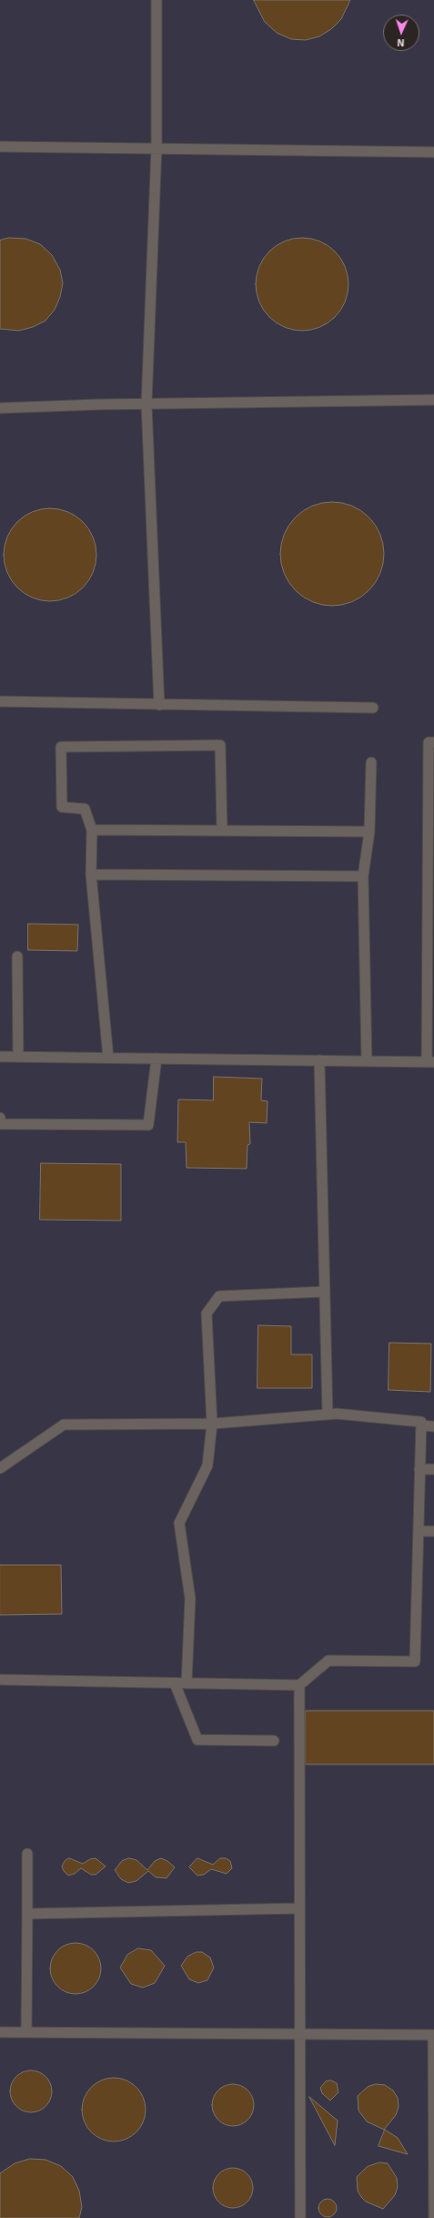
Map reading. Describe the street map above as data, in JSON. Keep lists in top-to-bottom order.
{
  "north": "bottom"
}
